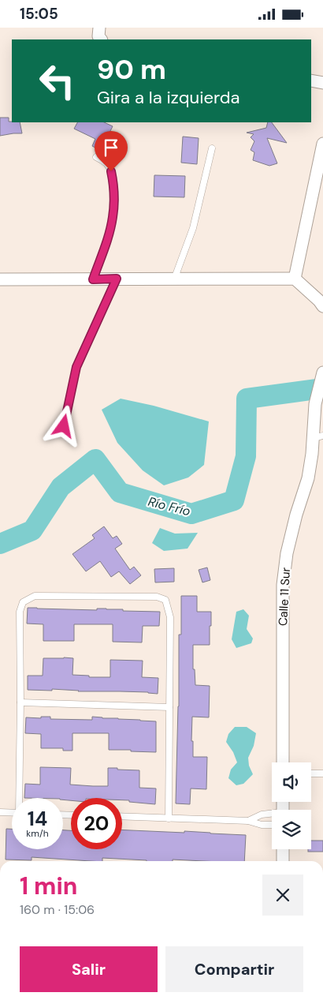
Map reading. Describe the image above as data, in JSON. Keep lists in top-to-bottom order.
{
  "streets": {
    "street": ["Calle 11 Sur"]
  },
  "water": ["Río Frío"],
  "page": {
    "status": "15:05",
    "turn": ["90 m", "Gira a la izquierda"],
    "speed": "14 km/h",
    "limit": "20",
    "heading": ["1 min", "160 m · 15:06"],
    "buttons": ["Salir", "Compartir"]
  }
}
